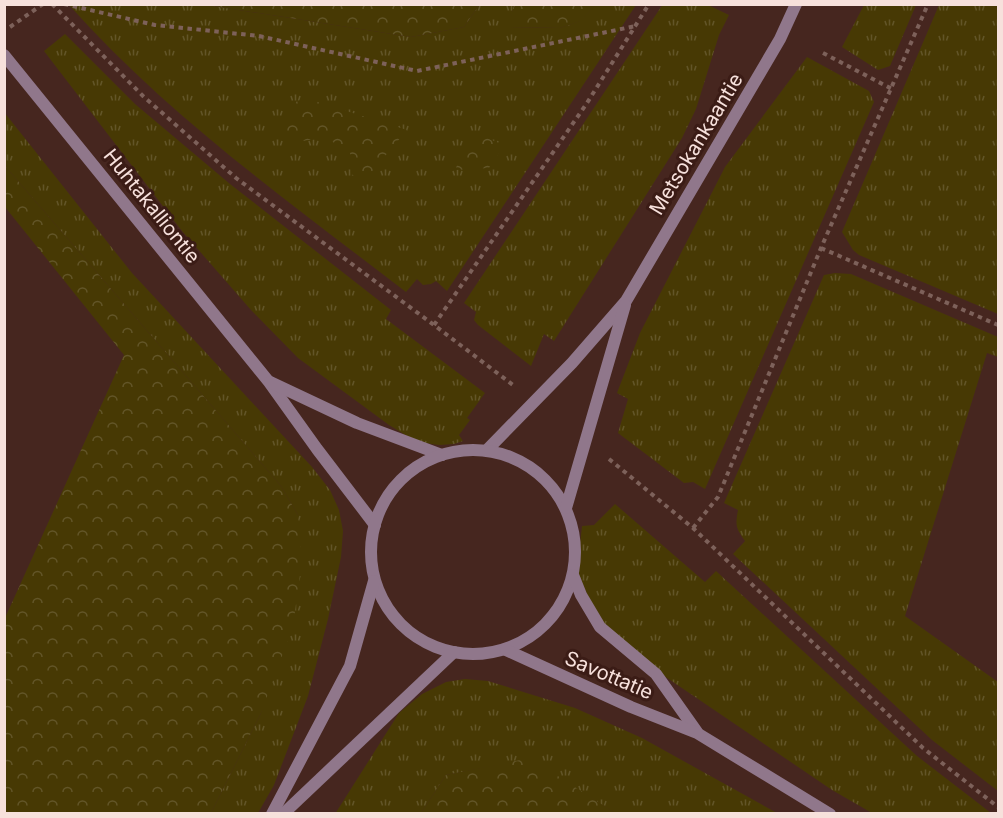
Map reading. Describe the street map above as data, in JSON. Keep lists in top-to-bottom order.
{
  "streets": {
    "street": ["Metsokankaantie", "Huhtakalliontie", "Savottatie"]
  },
  "crossings": [
    ["Metsokankaantie", "Huhtakalliontie"],
    ["Metsokankaantie", "Savottatie"],
    ["Huhtakalliontie", "Savottatie"]
  ]
}
